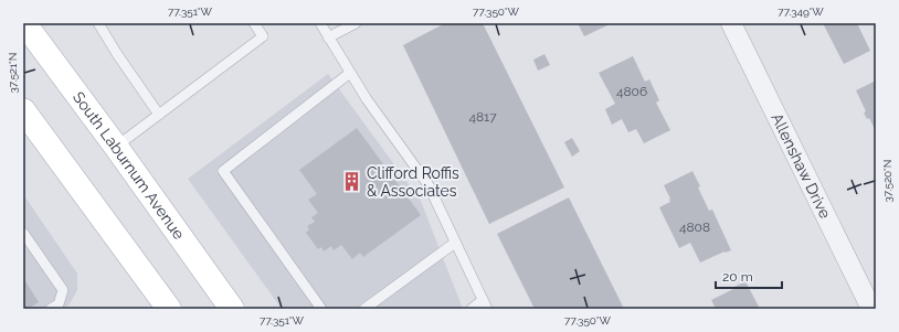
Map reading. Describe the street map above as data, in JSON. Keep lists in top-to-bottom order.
{
  "streets": {
    "main road": ["South Laburnum Avenue"],
    "street": ["Allenshaw Drive"]
  },
  "places": {
    "building": ["Clifford Roffis & Associates"]
  },
  "house_numbers": ["4806", "4817", "4808"],
  "scale_bar": "20 m",
  "coordinates": [
    "77.351°W",
    "77.350°W",
    "77.349°W",
    "37.521°N",
    "37.520°N"
  ]
}
